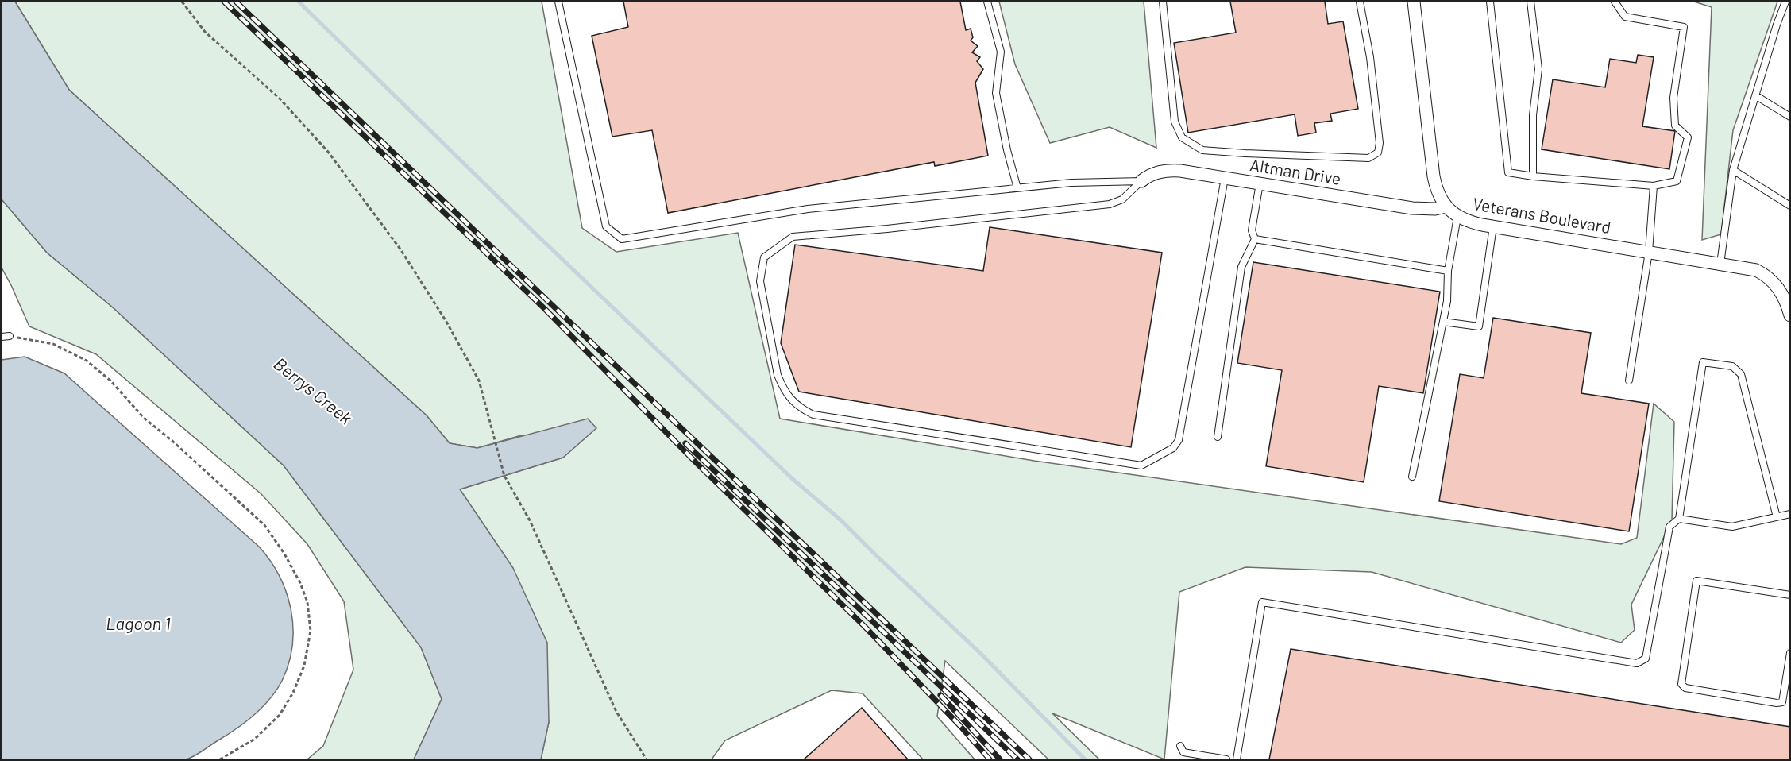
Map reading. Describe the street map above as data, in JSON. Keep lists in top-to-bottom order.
{
  "streets": {
    "street": ["Altman Drive", "Veterans Boulevard"]
  },
  "crossings": [
    ["Altman Drive", "Veterans Boulevard"]
  ],
  "water": ["Berrys Creek", "Lagoon 1"]
}
